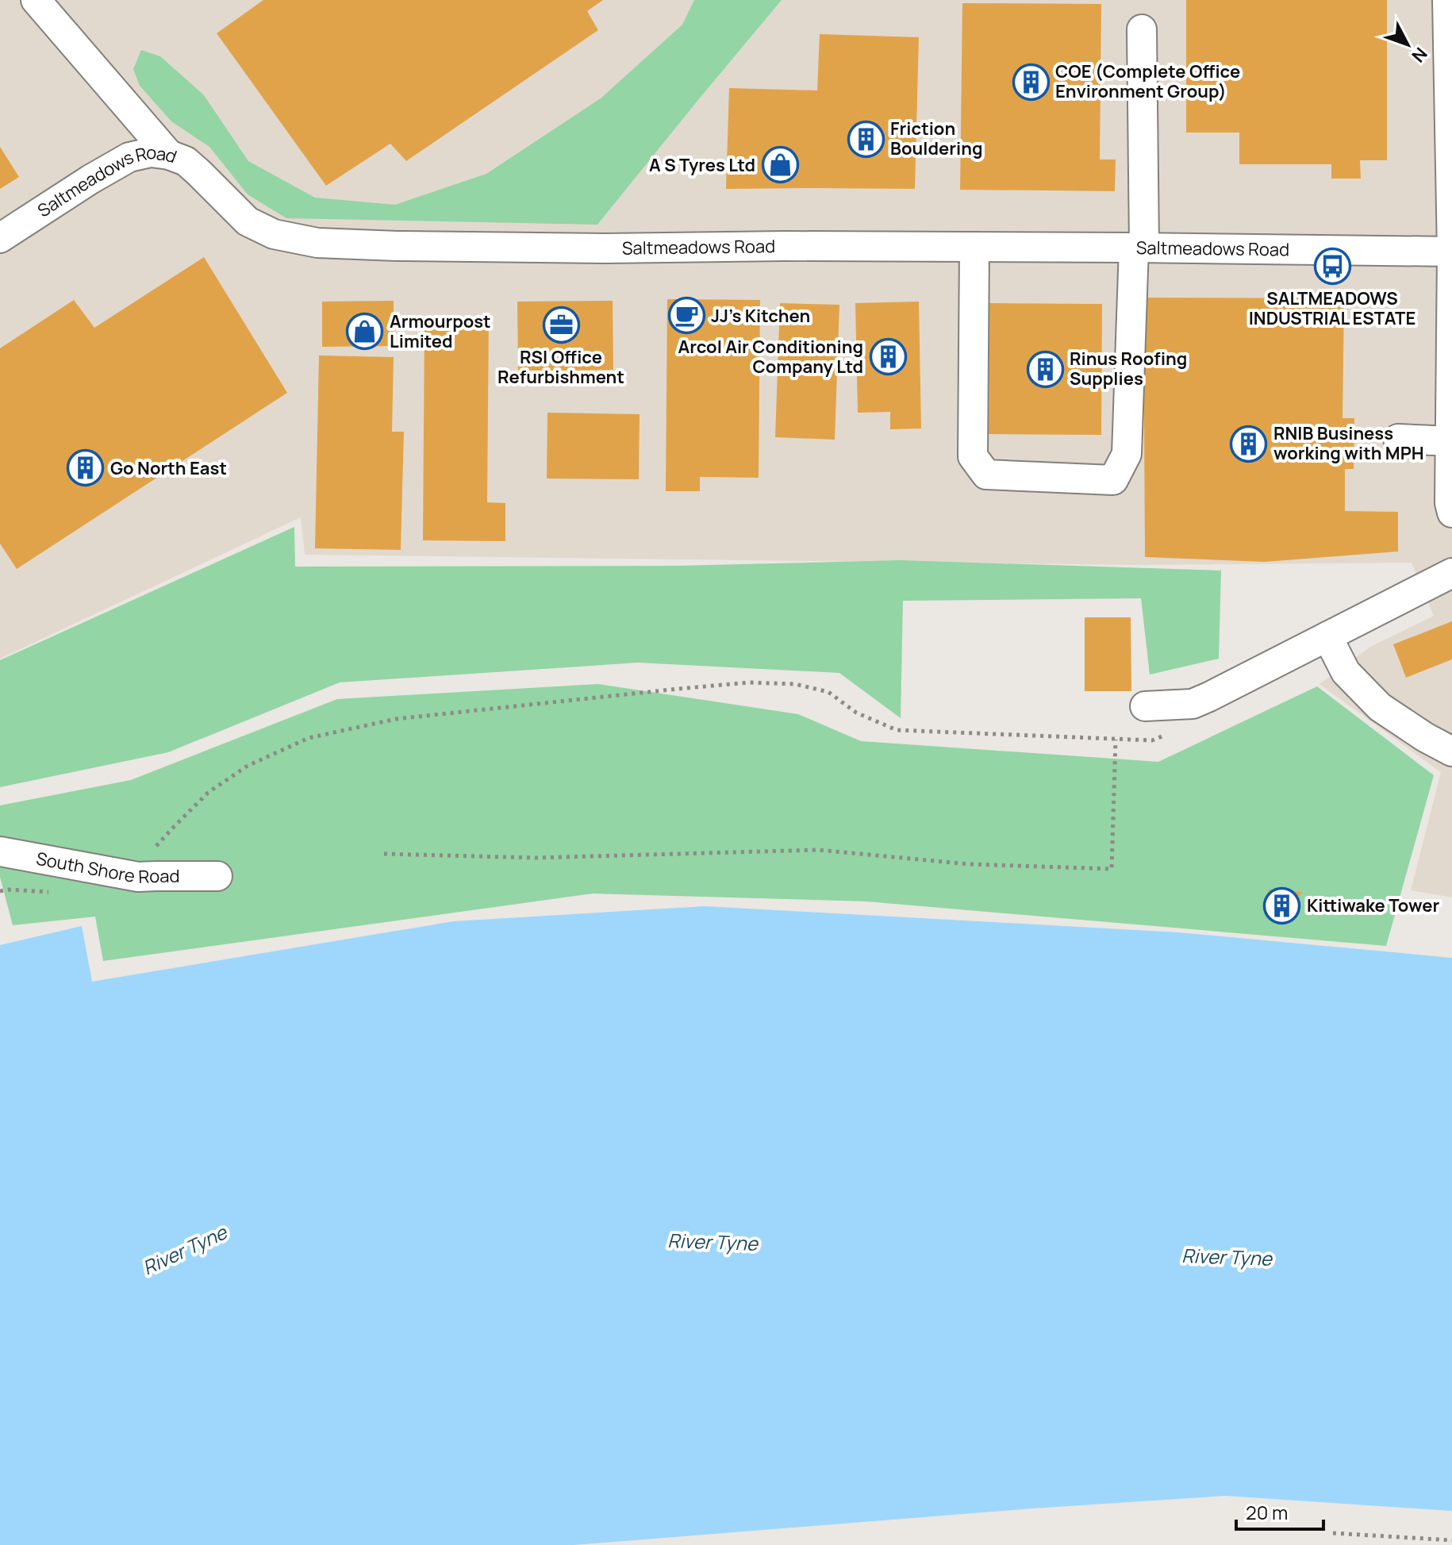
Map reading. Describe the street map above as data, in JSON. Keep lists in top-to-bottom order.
{
  "streets": {
    "street": ["Saltmeadows Road", "South Shore Road"]
  },
  "water": ["River Tyne"],
  "places": {
    "building": [
      "COE (Complete Office Environment Group)",
      "Friction Bouldering",
      "Arcol Air Conditioning Company Ltd",
      "Rinus Roofing Supplies",
      "RNIB Business working with MPH",
      "Go North East",
      "Kittiwake Tower"
    ],
    "shop": ["A S Tyres Ltd", "Armourpost Limited"],
    "bus stop": ["SALTMEADOWS INDUSTRIAL ESTATE"],
    "cafe": ["JJ's Kitchen"],
    "office": ["RSI Office Refurbishment"]
  },
  "scale_bar": "20 m",
  "north": "bottom right"
}
